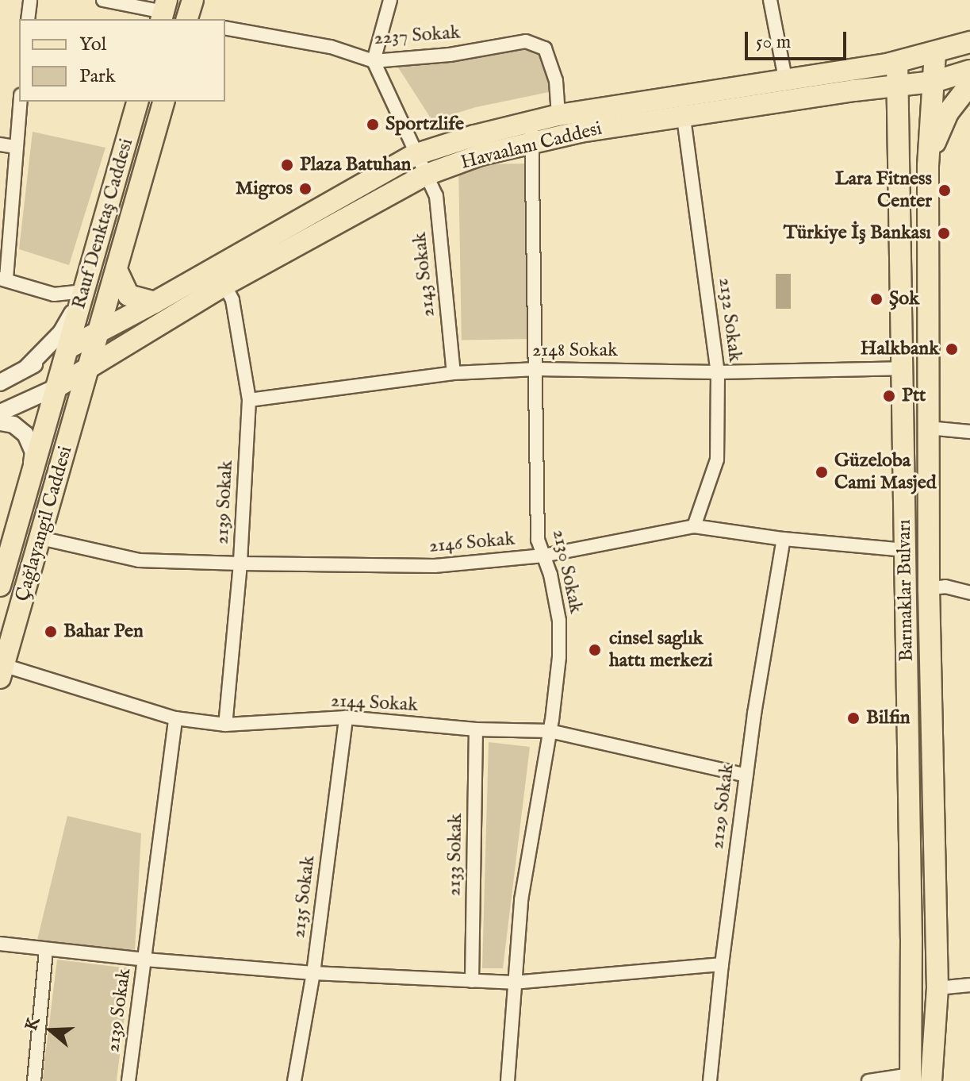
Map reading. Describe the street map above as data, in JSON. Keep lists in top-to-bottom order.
{
  "streets": {
    "main road": [
      "Havaalanı Caddesi",
      "Rauf Denktaş Caddesi",
      "Çağlayangil Caddesi",
      "Barınaklar Bulvarı"
    ],
    "street": [
      "2237 Sokak",
      "2143 Sokak",
      "2132 Sokak",
      "2148 Sokak",
      "2139 Sokak",
      "2146 Sokak",
      "2130 Sokak",
      "2144 Sokak",
      "2129 Sokak",
      "2133 Sokak",
      "2135 Sokak"
    ]
  },
  "crossings": [
    ["2237 Sokak", "Havaalanı Caddesi"],
    ["2237 Sokak", "2143 Sokak"],
    ["Havaalanı Caddesi", "Rauf Denktaş Caddesi"],
    ["Havaalanı Caddesi", "2143 Sokak"],
    ["Havaalanı Caddesi", "2132 Sokak"],
    ["Havaalanı Caddesi", "2139 Sokak"],
    ["Havaalanı Caddesi", "Çağlayangil Caddesi"],
    ["Havaalanı Caddesi", "2130 Sokak"],
    ["Havaalanı Caddesi", "Barınaklar Bulvarı"],
    ["Rauf Denktaş Caddesi", "Çağlayangil Caddesi"],
    ["2143 Sokak", "2148 Sokak"],
    ["2132 Sokak", "2148 Sokak"],
    ["2132 Sokak", "2146 Sokak"],
    ["2148 Sokak", "2139 Sokak"],
    ["2148 Sokak", "2130 Sokak"],
    ["2148 Sokak", "Barınaklar Bulvarı"],
    ["2139 Sokak", "2146 Sokak"],
    ["2139 Sokak", "2144 Sokak"],
    ["Çağlayangil Caddesi", "2146 Sokak"],
    ["Çağlayangil Caddesi", "2144 Sokak"],
    ["2146 Sokak", "2130 Sokak"],
    ["2146 Sokak", "Barınaklar Bulvarı"],
    ["2146 Sokak", "2129 Sokak"],
    ["2130 Sokak", "2144 Sokak"],
    ["2144 Sokak", "2129 Sokak"],
    ["2144 Sokak", "2133 Sokak"],
    ["2144 Sokak", "2135 Sokak"]
  ],
  "places": [
    "Sportzlife",
    "Plaza Batuhan",
    "Migros",
    "Lara Fitness Center",
    "Türkiye İş Bankası",
    "Şok",
    "Halkbank",
    "Ptt",
    "Güzeloba Cami Masjed",
    "Bahar Pen",
    "cinsel saglık hattı merkezi",
    "Bilfin"
  ],
  "legend": ["Yol", "Park"],
  "scale_bar": "50 m",
  "north": "left"
}
